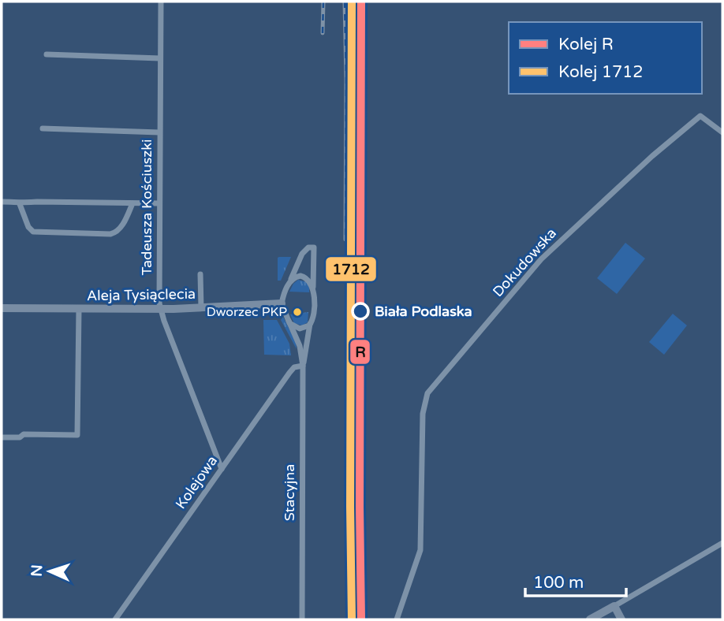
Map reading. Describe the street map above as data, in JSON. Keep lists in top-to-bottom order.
{
  "streets": {
    "street": [
      "Tadeusza Kościuszki",
      "Dokudowska",
      "Aleja Tysiąclecia",
      "Kolejowa",
      "Stacyjna"
    ]
  },
  "crossings": [
    ["Tadeusza Kościuszki", "Aleja Tysiąclecia"],
    ["Tadeusza Kościuszki", "Kolejowa"],
    ["Aleja Tysiąclecia", "Stacyjna"],
    ["Kolejowa", "Stacyjna"]
  ],
  "places": ["Biała Podlaska", "Dworzec PKP"],
  "lines": ["rail line R", "rail line 1712"],
  "legend": ["Kolej R", "Kolej 1712"],
  "scale_bar": "100 m",
  "north": "left"
}
